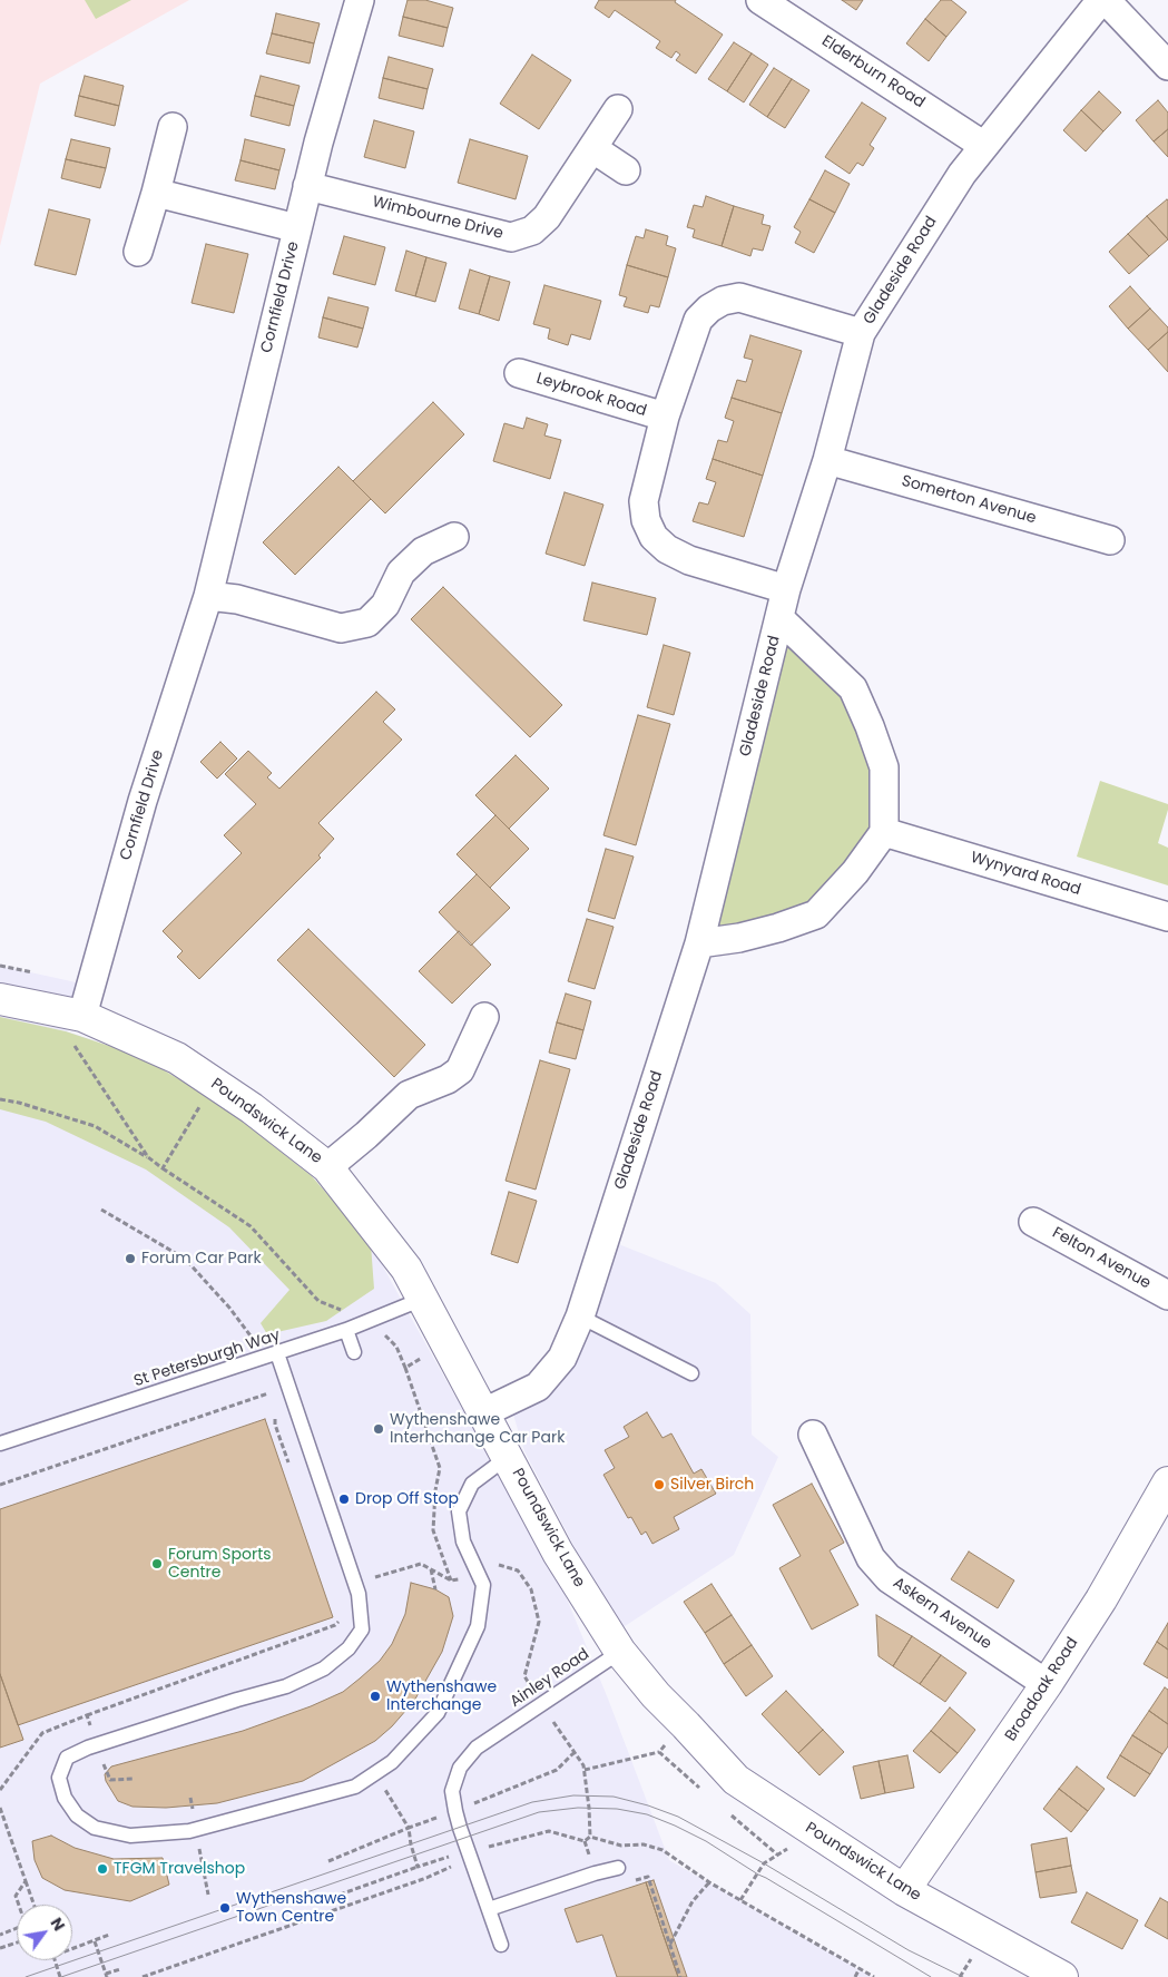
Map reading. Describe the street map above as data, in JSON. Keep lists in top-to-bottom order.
{
  "streets": {
    "street": [
      "Elderburn Road",
      "Wimbourne Drive",
      "Gladeside Road",
      "Cornfield Drive",
      "Leybrook Road",
      "Somerton Avenue",
      "Wynyard Road",
      "Poundswick Lane",
      "Felton Avenue",
      "Askern Avenue",
      "Broadoak Road"
    ],
    "lane": ["St Petersburgh Way", "Ainley Road"]
  },
  "crossings": [
    ["Elderburn Road", "Gladeside Road"],
    ["Wimbourne Drive", "Cornfield Drive"],
    ["Gladeside Road", "Leybrook Road"],
    ["Gladeside Road", "Somerton Avenue"],
    ["Gladeside Road", "Poundswick Lane"],
    ["Cornfield Drive", "Poundswick Lane"],
    ["Poundswick Lane", "St Petersburgh Way"],
    ["Poundswick Lane", "Ainley Road"],
    ["Poundswick Lane", "Broadoak Road"],
    ["Askern Avenue", "Broadoak Road"]
  ],
  "places": [
    "Forum Car Park",
    "Wythenshawe Interhchange Car Park",
    "Silver Birch",
    "Drop Off Stop",
    "Forum Sports Centre",
    "Wythenshawe Interchange",
    "TFGM Travelshop",
    "Wythenshawe Town Centre"
  ],
  "north": "top right"
}
